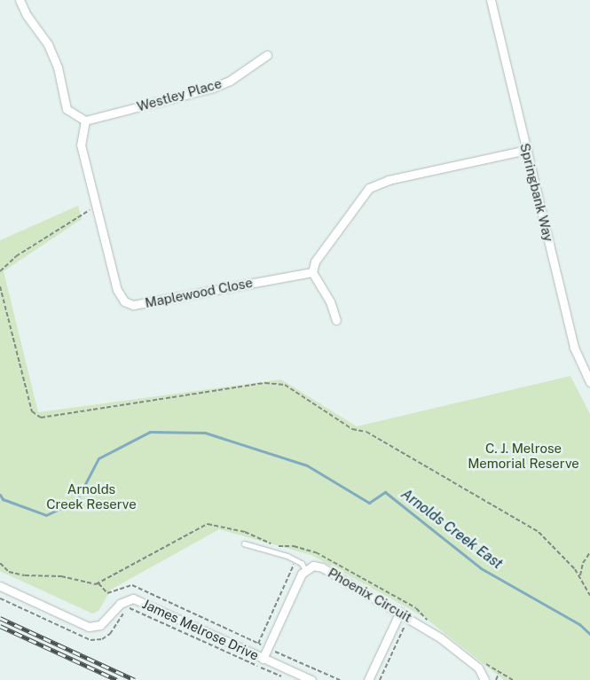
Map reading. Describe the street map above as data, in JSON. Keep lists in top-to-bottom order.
{
  "streets": {
    "street": [
      "Westley Place",
      "Springbank Way",
      "Maplewood Close",
      "Phoenix Circuit",
      "James Melrose Drive"
    ]
  },
  "crossings": [
    ["Westley Place", "Maplewood Close"]
  ],
  "water": ["Arnolds Creek East"],
  "parks": ["C. J. Melrose Memorial Reserve", "Arnolds Creek Reserve"]
}
